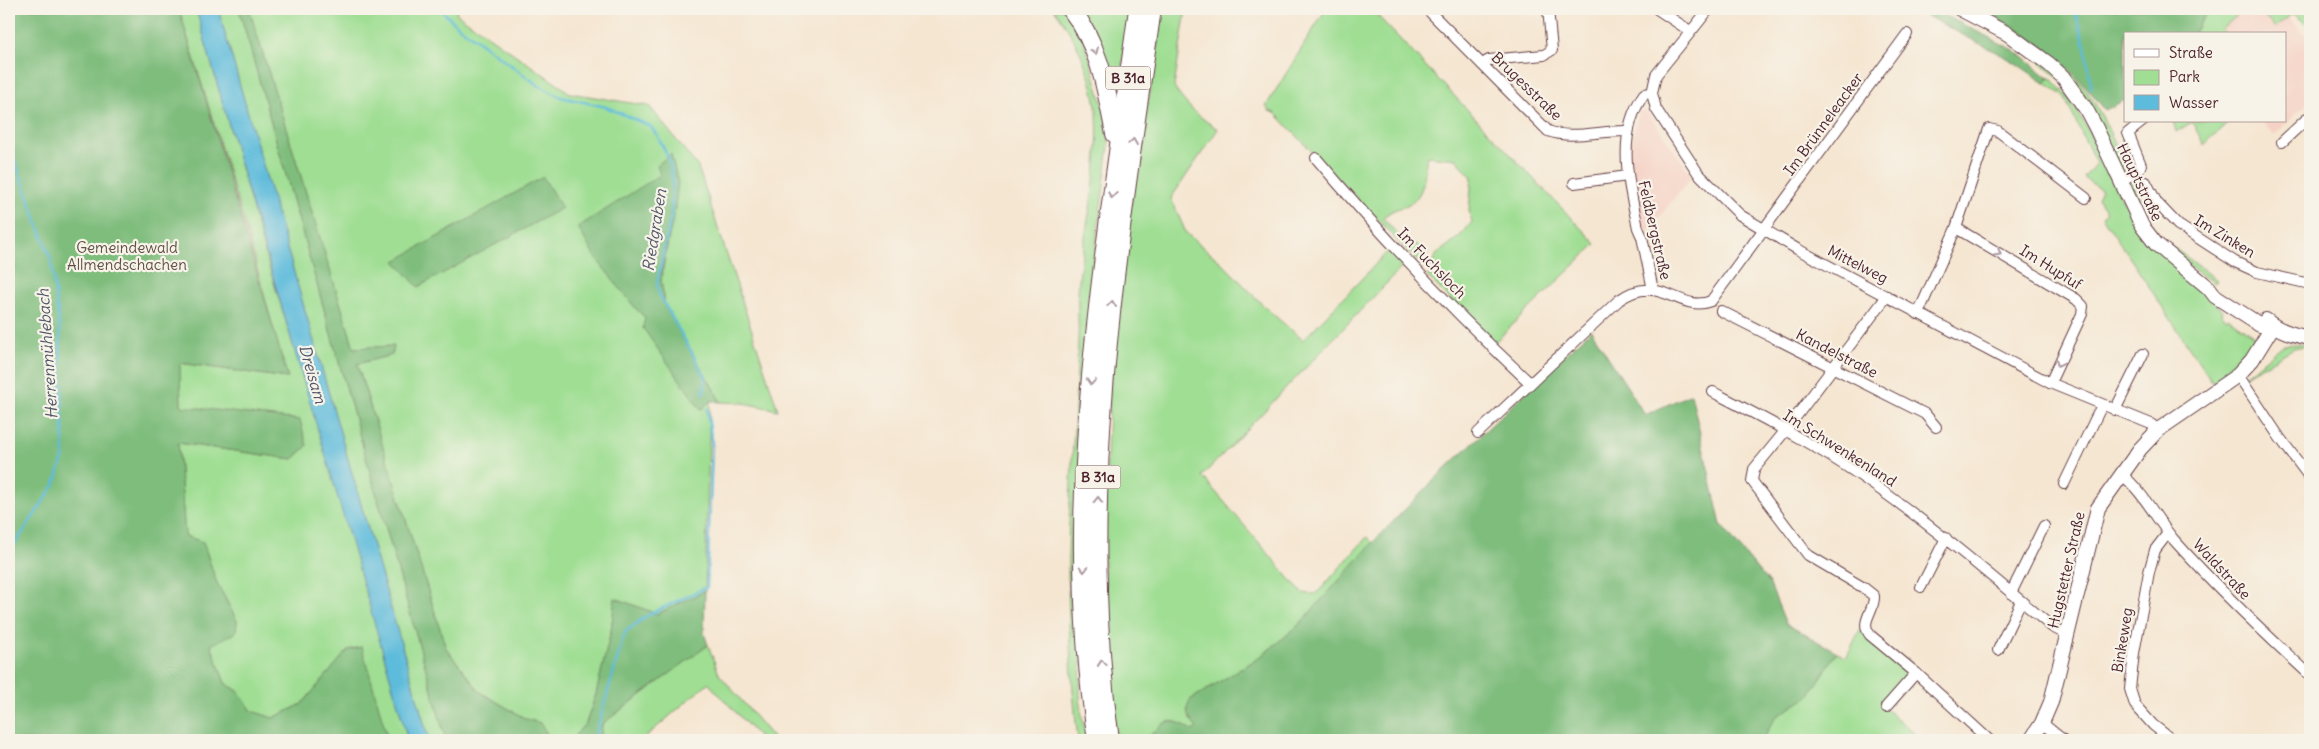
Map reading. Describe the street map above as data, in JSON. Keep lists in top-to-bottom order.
{
  "streets": {
    "highway": ["B 31a"],
    "street": [
      "Brugesstraße",
      "Im Brünneleacker",
      "Hauptstraße",
      "Feldbergstraße",
      "Im Zinken",
      "Im Fuchsloch",
      "Mittelweg",
      "Im Hupfuf",
      "Kandelstraße",
      "Im Schwenkenland",
      "Waldstraße",
      "Hugstetter Straße",
      "Binkeweg"
    ]
  },
  "crossings": [
    ["Brugesstraße", "Feldbergstraße"],
    ["Im Brünneleacker", "Mittelweg"],
    ["Hauptstraße", "Hugstetter Straße"],
    ["Feldbergstraße", "Mittelweg"],
    ["Mittelweg", "Im Hupfuf"],
    ["Mittelweg", "Hugstetter Straße"],
    ["Im Schwenkenland", "Hugstetter Straße"],
    ["Waldstraße", "Hugstetter Straße"],
    ["Waldstraße", "Binkeweg"]
  ],
  "water": ["Riedgraben", "Herrenmühlebach", "Dreisam"],
  "parks": ["Gemeindewald Allmendschachen"],
  "legend": ["Straße", "Park", "Wasser"]
}
